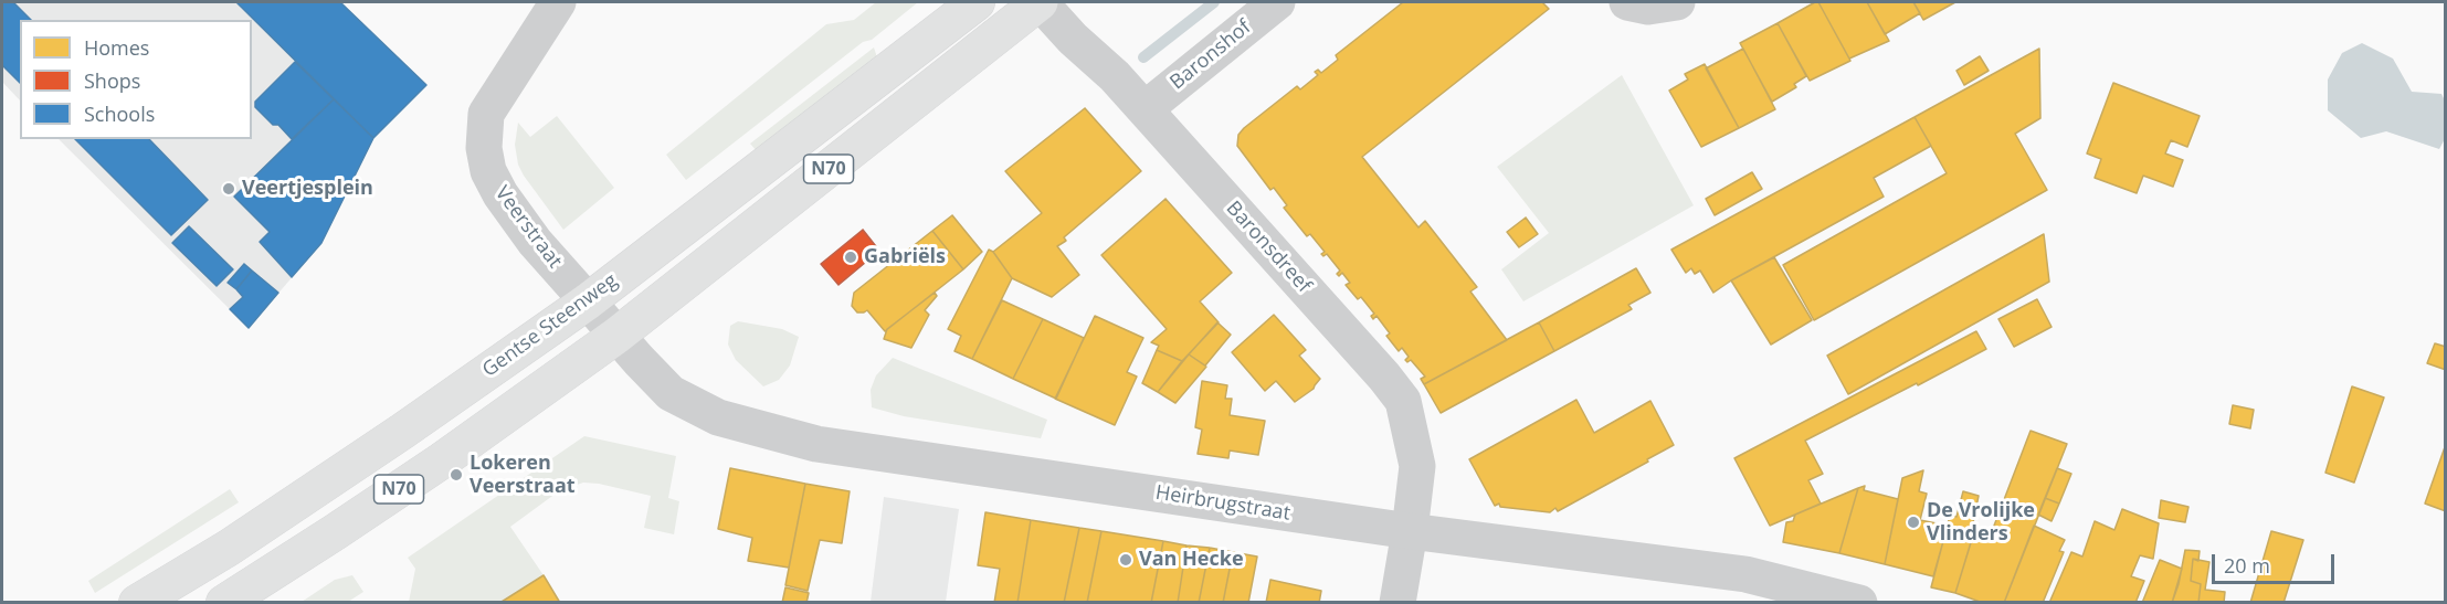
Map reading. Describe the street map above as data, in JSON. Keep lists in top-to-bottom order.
{
  "streets": {
    "main road": ["N70", "Gentse Steenweg"],
    "street": [
      "Baronshof",
      "Veerstraat",
      "Baronsdreef",
      "Heirbrugstraat"
    ]
  },
  "crossings": [
    ["Baronshof", "Baronsdreef"],
    ["N70", "Veerstraat"],
    ["N70", "Baronsdreef"],
    ["N70", "Heirbrugstraat"],
    ["Veerstraat", "Gentse Steenweg"],
    ["Veerstraat", "Heirbrugstraat"],
    ["Baronsdreef", "Heirbrugstraat"]
  ],
  "places": [
    "Veertjesplein",
    "Gabriëls",
    "Lokeren Veerstraat",
    "De Vrolijke Vlinders",
    "Van Hecke"
  ],
  "legend": ["Homes", "Shops", "Schools"],
  "scale_bar": "20 m"
}
